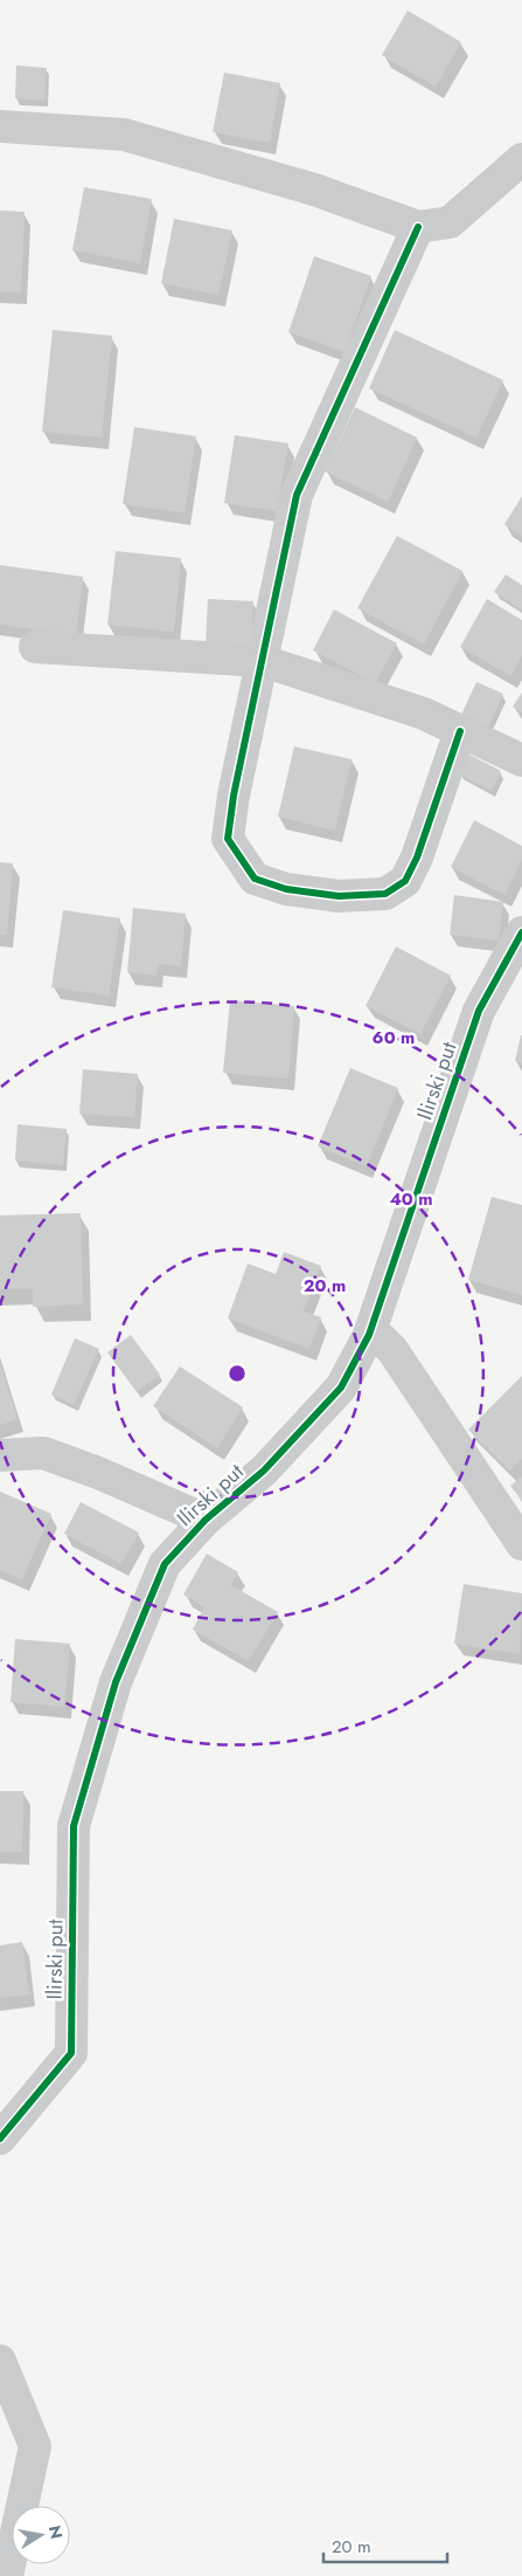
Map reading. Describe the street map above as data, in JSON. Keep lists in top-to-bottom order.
{
  "streets": {
    "street": ["Ilirski put"]
  },
  "scale_bar": "20 m",
  "north": "right",
  "rings": ["60 m", "40 m", "20 m"]
}
